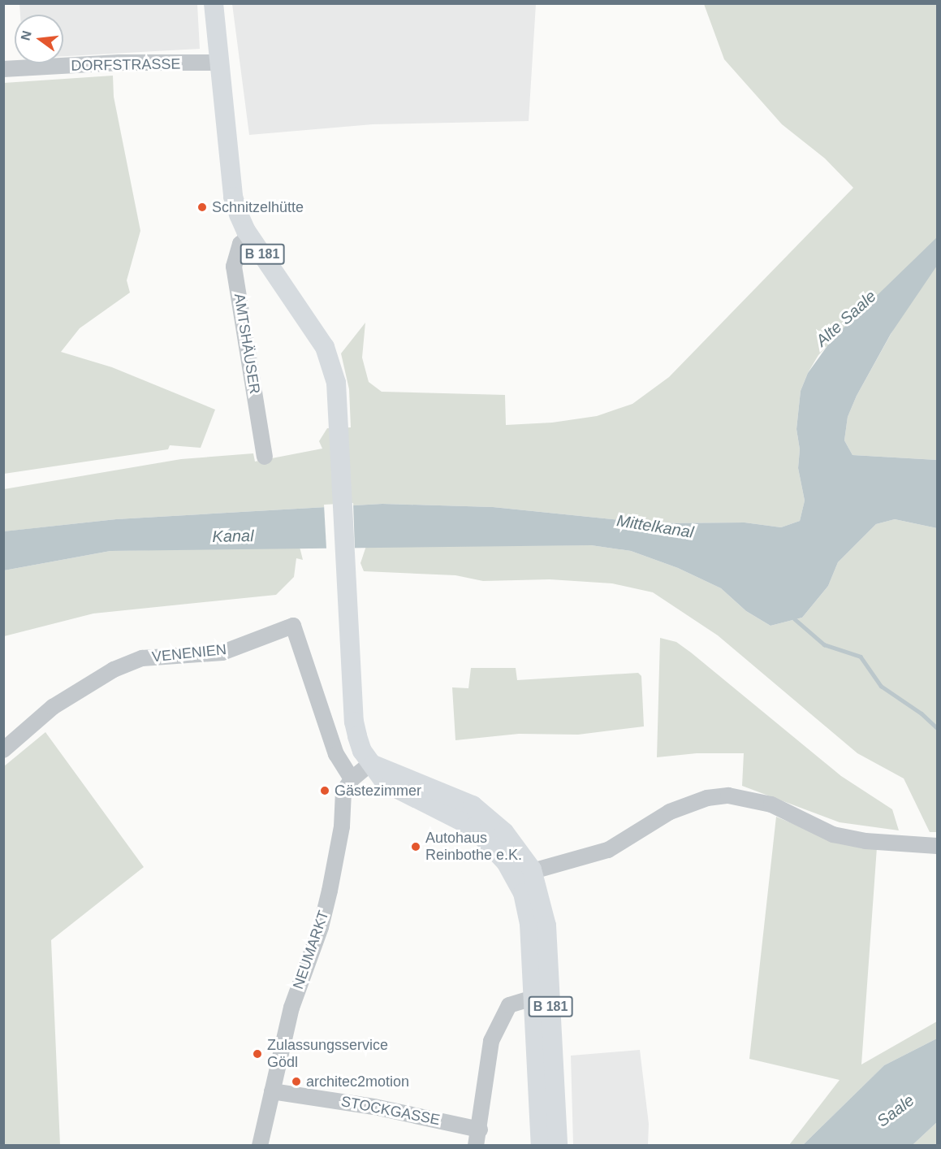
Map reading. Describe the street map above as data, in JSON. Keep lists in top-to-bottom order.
{
  "streets": {
    "main road": ["B 181"],
    "street": [
      "DORFSTRASSE",
      "AMTSHÄUSER",
      "VENENIEN",
      "NEUMARKT",
      "STOCKGASSE"
    ]
  },
  "crossings": [
    ["DORFSTRASSE", "B 181"],
    ["B 181", "AMTSHÄUSER"],
    ["B 181", "NEUMARKT"],
    ["VENENIEN", "NEUMARKT"],
    ["NEUMARKT", "STOCKGASSE"]
  ],
  "water": [
    "Alte Saale",
    "Mittelkanal",
    "Kanal",
    "Saale"
  ],
  "places": [
    "Schnitzelhütte",
    "Gästezimmer",
    "Autohaus Reinbothe e.K.",
    "Zulassungsservice Gödl",
    "architec2motion"
  ],
  "north": "left"
}
